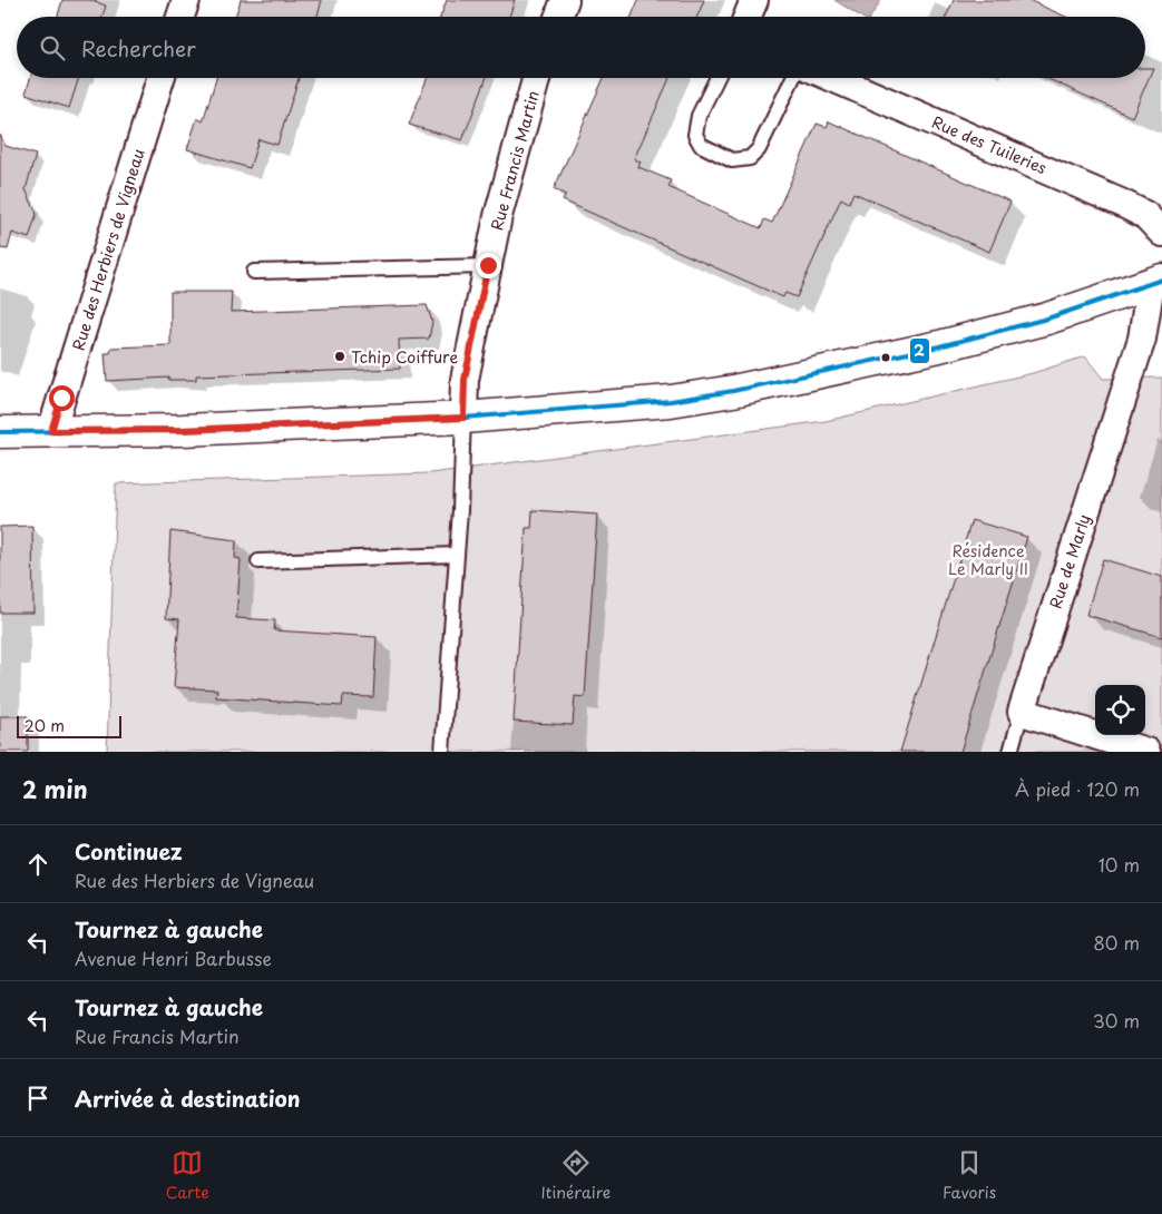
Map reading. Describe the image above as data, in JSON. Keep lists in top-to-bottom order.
{
  "streets": {
    "street": [
      "Rue des Tuileries",
      "Rue Francis Martin",
      "Rue des Herbiers de Vigneau",
      "Rue de Marly"
    ]
  },
  "parks": ["Résidence Le Marly II"],
  "places": ["Tchip Coiffure"],
  "lines": ["transit line 2"],
  "scale_bar": "20 m",
  "page": {
    "search": "Rechercher",
    "scale": "20 m",
    "heading": ["2 min", "À pied · 120 m"],
    "list": [
      ["Continuez", "Rue des Herbiers de Vigneau", "10 m"],
      ["Tournez à gauche", "Avenue Henri Barbusse", "80 m"],
      ["Tournez à gauche", "Rue Francis Martin", "30 m"],
      "Arrivée à destination"
    ],
    "nav": ["Carte", "Itinéraire", "Favoris"]
  }
}
